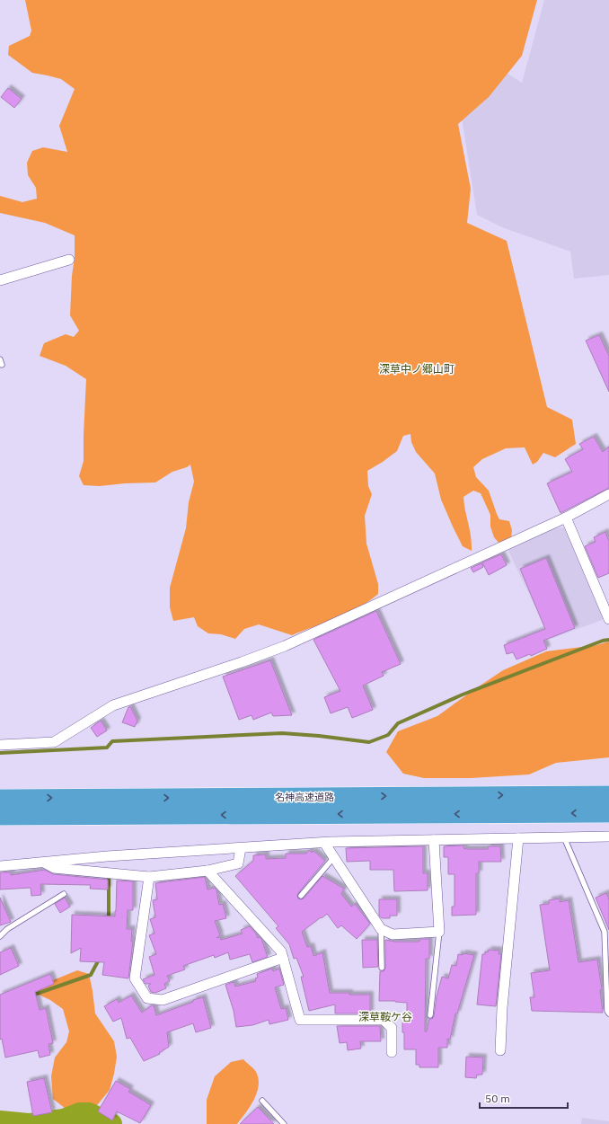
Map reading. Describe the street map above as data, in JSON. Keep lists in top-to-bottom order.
{
  "streets": {
    "highway": ["名神高速道路"]
  },
  "districts": ["深草中ノ郷山町", "深草鞍ケ谷"],
  "scale_bar": "50 m"
}
